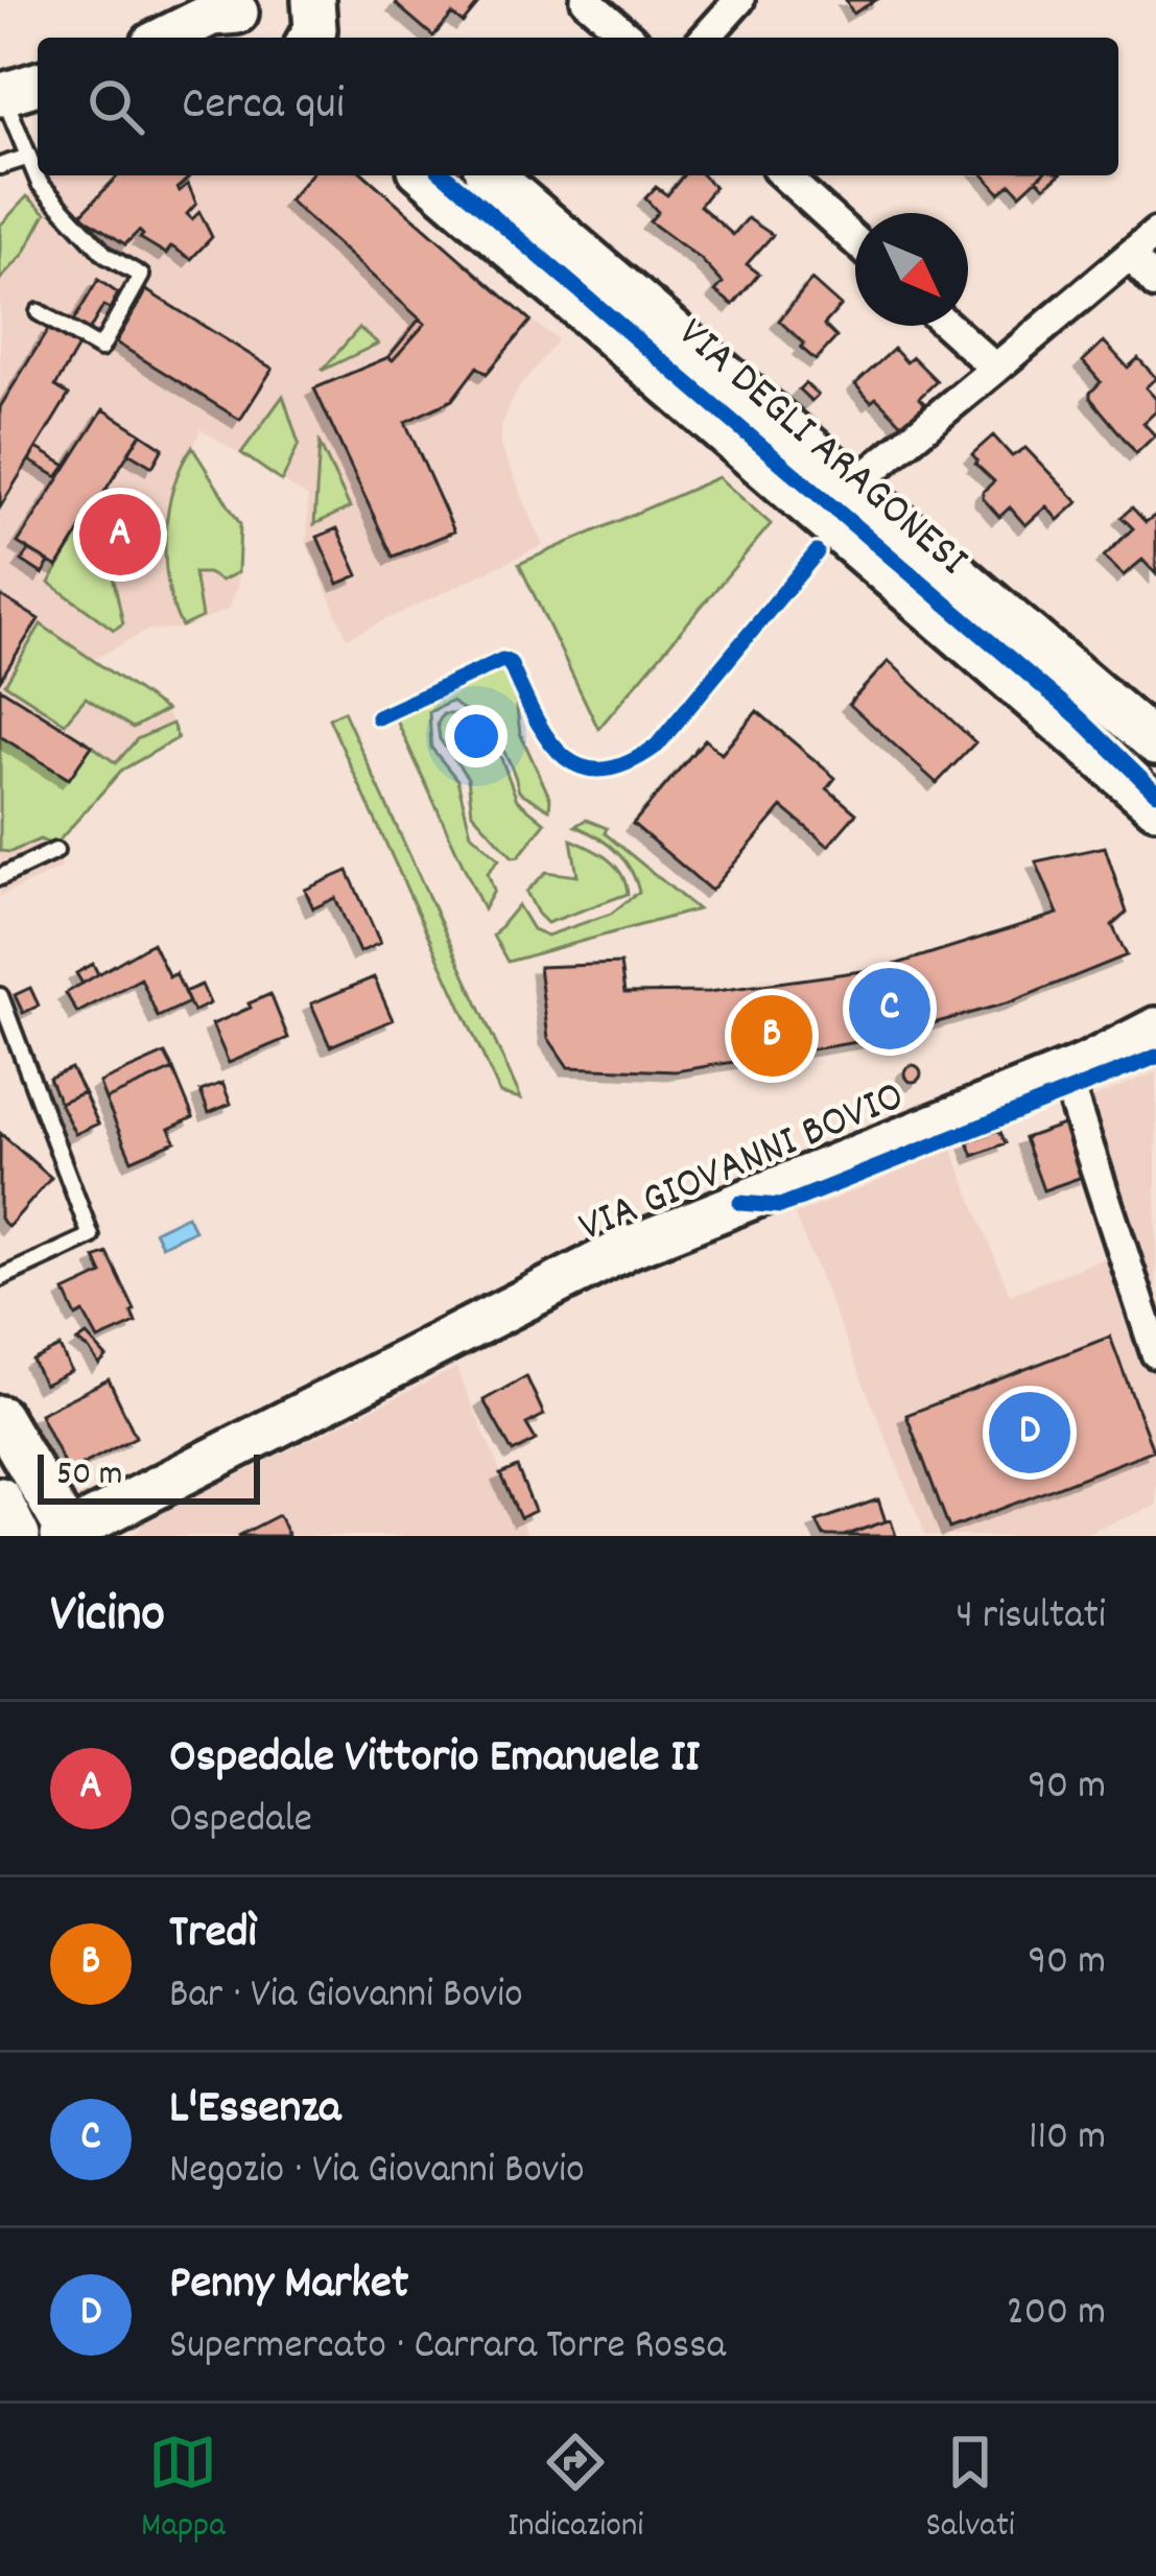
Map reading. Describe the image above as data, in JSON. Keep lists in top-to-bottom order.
{
  "streets": {
    "main road": ["VIA DEGLI ARAGONESI", "VIA GIOVANNI BOVIO"]
  },
  "scale_bar": "50 m",
  "north": "bottom right",
  "page": {
    "search": "Cerca qui",
    "pins": [
      "A",
      "C",
      "B",
      "D"
    ],
    "scale": "50 m",
    "heading": ["Vicino", "4 risultati"],
    "list": [
      {
        "mark": "A",
        "name": "Ospedale Vittorio Emanuele II",
        "note": "Ospedale",
        "value": "90 m"
      },
      {
        "mark": "B",
        "name": "Tredì",
        "note": "Bar · Via Giovanni Bovio",
        "value": "90 m"
      },
      {
        "mark": "C",
        "name": "L'Essenza",
        "note": "Negozio · Via Giovanni Bovio",
        "value": "110 m"
      },
      {
        "mark": "D",
        "name": "Penny Market",
        "note": "Supermercato · Carrara Torre Rossa",
        "value": "200 m"
      }
    ],
    "nav": ["Mappa", "Indicazioni", "Salvati"]
  }
}
